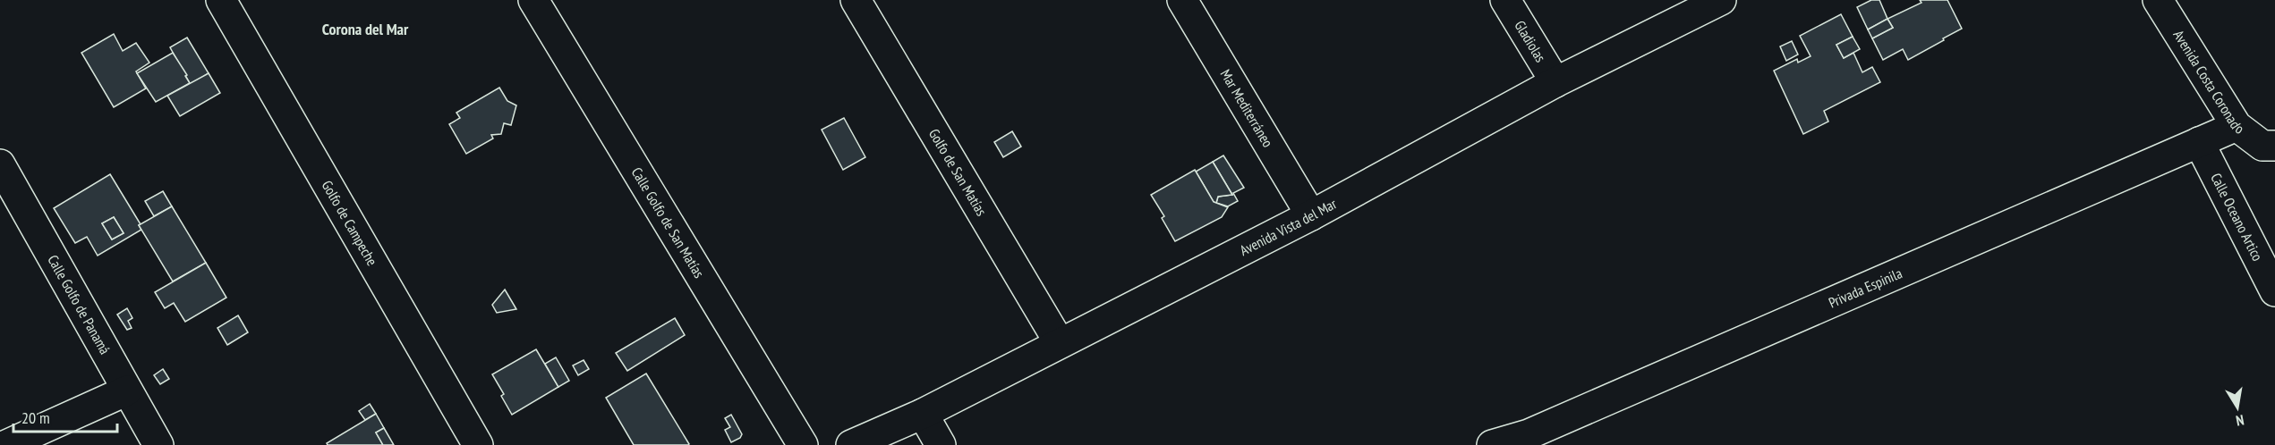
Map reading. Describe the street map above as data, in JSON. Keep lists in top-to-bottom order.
{
  "streets": {
    "street": [
      "Gladiolas",
      "Avenida Costa Coronado",
      "Mar Mediterráneo",
      "Golfo de San Matías",
      "Calle Oceano Artico",
      "Golfo de Campeche",
      "Calle Golfo de San Matías",
      "Avenida Vista del Mar",
      "Privada Espinila",
      "Calle Golfo de Panamá"
    ]
  },
  "crossings": [
    ["Gladiolas", "Avenida Vista del Mar"],
    ["Avenida Costa Coronado", "Privada Espinila"],
    ["Mar Mediterráneo", "Avenida Vista del Mar"],
    ["Golfo de San Matías", "Avenida Vista del Mar"],
    ["Calle Oceano Artico", "Privada Espinila"]
  ],
  "districts": ["Corona del Mar"],
  "scale_bar": "20 m",
  "north": "bottom"
}
